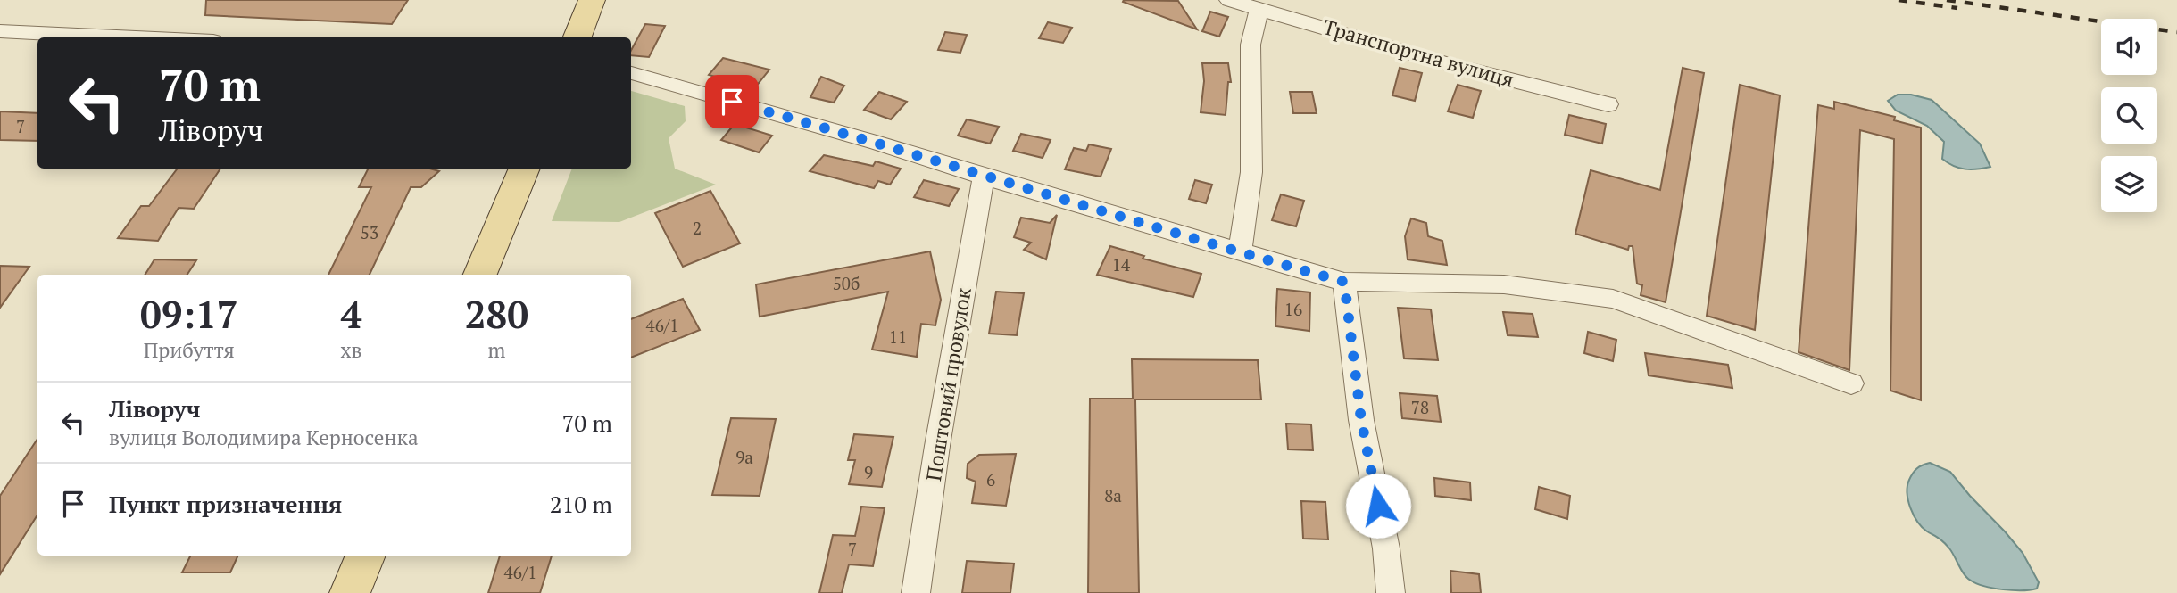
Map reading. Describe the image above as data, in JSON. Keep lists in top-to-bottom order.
{
  "streets": {
    "street": ["Транспортна вулиця", "Поштовий провулок"]
  },
  "house_numbers": [
    "7",
    "2",
    "53",
    "14",
    "50б",
    "16",
    "46/1",
    "11",
    "78",
    "9а",
    "9",
    "6",
    "8а",
    "7",
    "46/1"
  ],
  "page": {
    "turn": ["70 m", "Ліворуч"],
    "eta": [
      "09:17",
      "Прибуття",
      "4",
      "хв",
      "280",
      "m"
    ],
    "list": [
      {
        "name": "Ліворуч",
        "note": "вулиця Володимира Керносенка",
        "value": "70 m"
      },
      {
        "name": "Пункт призначення",
        "value": "210 m"
      }
    ]
  }
}
